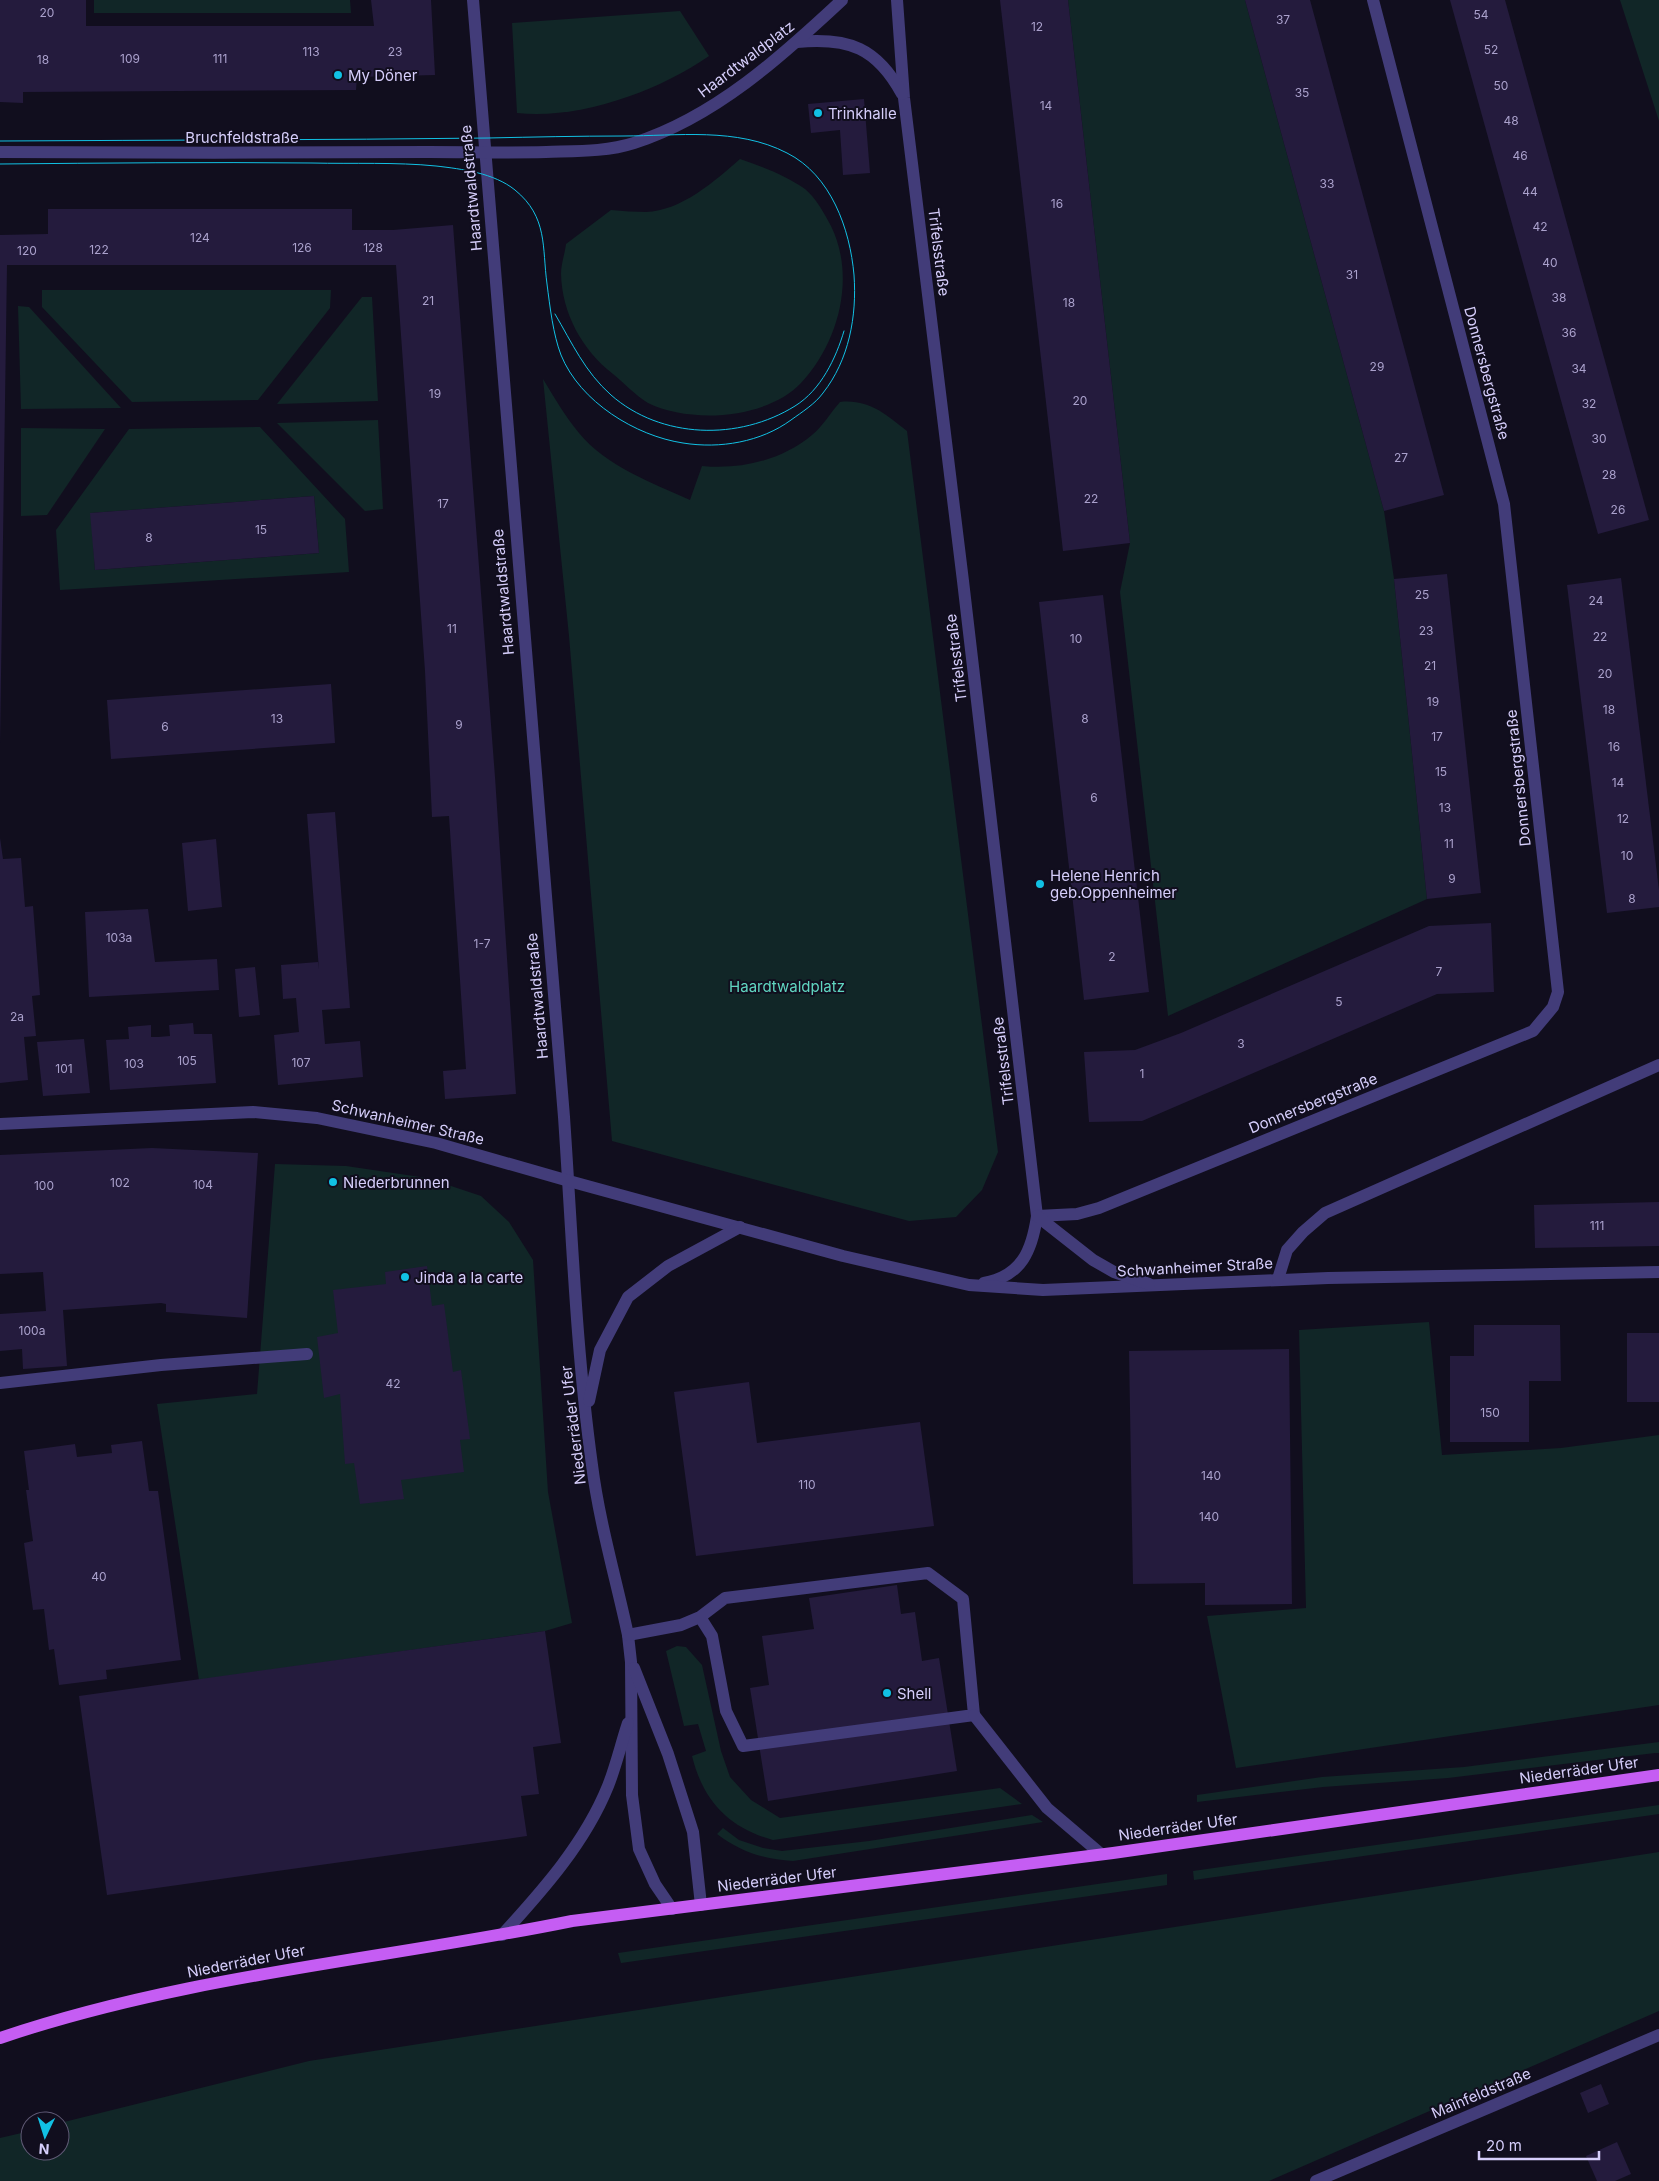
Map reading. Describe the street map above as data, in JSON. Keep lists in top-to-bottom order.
{
  "streets": {
    "main road": ["Niederräder Ufer"],
    "street": [
      "Haardtwaldplatz",
      "Bruchfeldstraße",
      "Haardtwaldstraße",
      "Trifelsstraße",
      "Donnersbergstraße",
      "Schwanheimer Straße",
      "Mainfeldstraße"
    ]
  },
  "crossings": [
    ["Haardtwaldplatz", "Bruchfeldstraße"],
    ["Haardtwaldplatz", "Haardtwaldstraße"],
    ["Haardtwaldplatz", "Trifelsstraße"],
    ["Bruchfeldstraße", "Haardtwaldstraße"],
    ["Haardtwaldstraße", "Schwanheimer Straße"],
    ["Haardtwaldstraße", "Niederräder Ufer"],
    ["Trifelsstraße", "Donnersbergstraße"],
    ["Trifelsstraße", "Schwanheimer Straße"],
    ["Schwanheimer Straße", "Niederräder Ufer"]
  ],
  "parks": ["Haardtwaldplatz"],
  "places": [
    "My Döner",
    "Trinkhalle",
    "Helene Henrich geb.Oppenheimer",
    "Niederbrunnen",
    "Jinda a la carte",
    "Shell"
  ],
  "house_numbers": [
    "20",
    "54",
    "37",
    "12",
    "52",
    "113",
    "23",
    "109",
    "111",
    "18",
    "50",
    "35",
    "14",
    "48",
    "46",
    "33",
    "44",
    "16",
    "42",
    "124",
    "126",
    "128",
    "122",
    "120",
    "40",
    "31",
    "38",
    "21",
    "18",
    "36",
    "29",
    "34",
    "19",
    "20",
    "32",
    "30",
    "27",
    "28",
    "22",
    "17",
    "26",
    "15",
    "8",
    "25",
    "24",
    "11",
    "23",
    "22",
    "10",
    "21",
    "20",
    "19",
    "18",
    "13",
    "8",
    "9",
    "6",
    "17",
    "16",
    "15",
    "14",
    "6",
    "13",
    "12",
    "11",
    "10",
    "9",
    "8",
    "103a",
    "1-7",
    "2",
    "7",
    "5",
    "2a",
    "3",
    "105",
    "107",
    "103",
    "101",
    "1",
    "102",
    "104",
    "100",
    "111",
    "100a",
    "42",
    "150",
    "140",
    "110",
    "140",
    "40"
  ],
  "scale_bar": "20 m",
  "north": "bottom"
}
